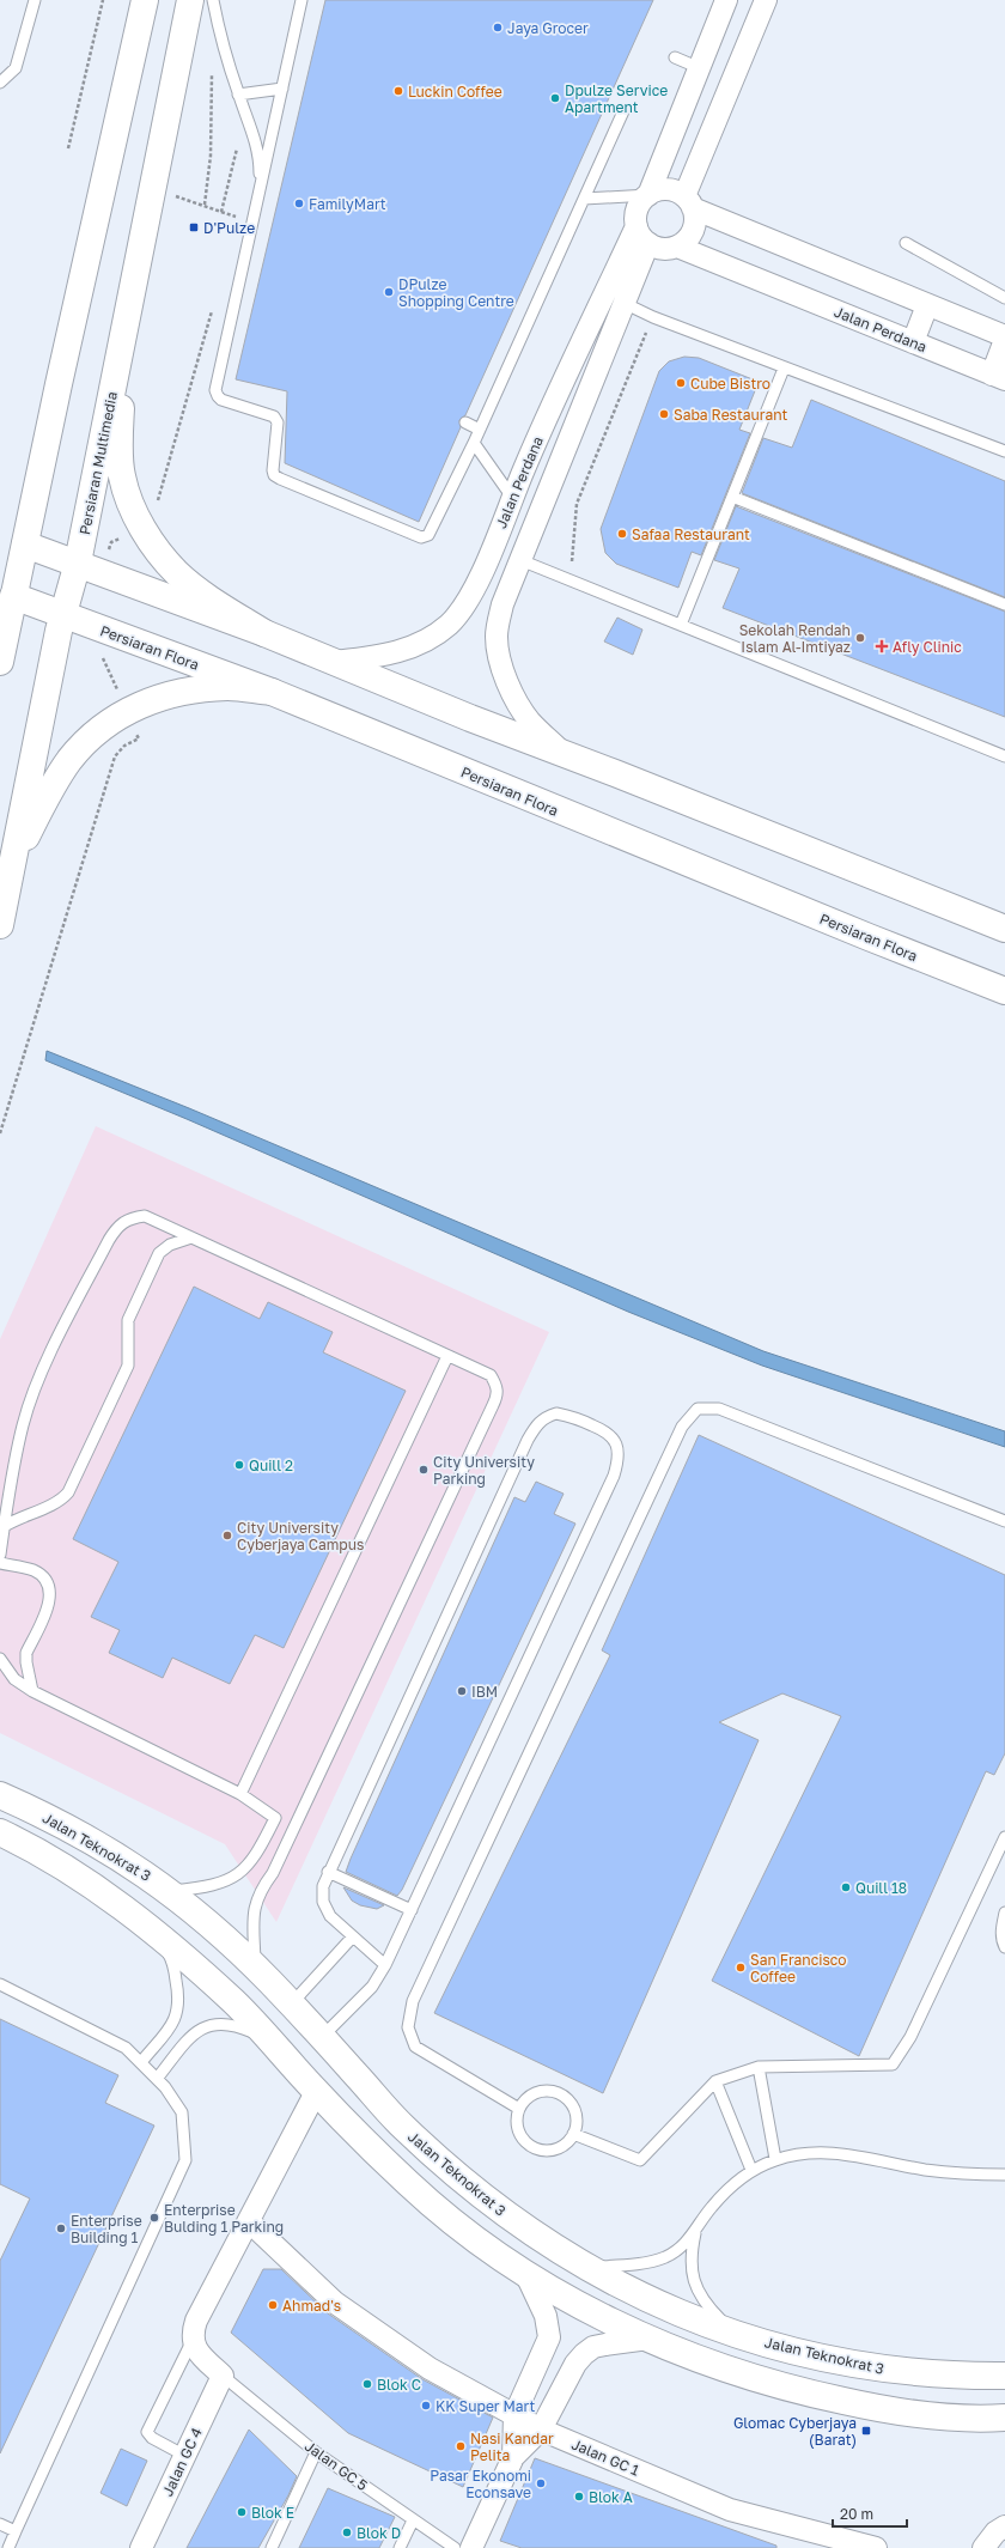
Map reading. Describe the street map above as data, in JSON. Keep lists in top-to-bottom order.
{
  "streets": {
    "main road": ["Persiaran Multimedia", "Persiaran Flora", "Jalan Teknokrat 3"],
    "street": ["Jalan Perdana", "Jalan GC 1", "Jalan GC 4"],
    "lane": ["Jalan GC 5"]
  },
  "crossings": [
    ["Persiaran Multimedia", "Persiaran Flora"],
    ["Jalan GC 4", "Jalan GC 5"]
  ],
  "places": {
    "other": [
      "Jaya Grocer",
      "Luckin Coffee",
      "Dpulze Service Apartment",
      "FamilyMart",
      "DPulze Shopping Centre",
      "Cube Bistro",
      "Saba Restaurant",
      "Safaa Restaurant",
      "Sekolah Rendah Islam Al-Imtiyaz",
      "Quill 2",
      "City University Parking",
      "City University Cyberjaya Campus",
      "IBM",
      "Quill 18",
      "San Francisco Coffee",
      "Enterprise Bulding 1 Parking",
      "Enterprise Building 1",
      "Ahmad's",
      "Blok C",
      "KK Super Mart",
      "Nasi Kandar Pelita",
      "Pasar Ekonomi Econsave",
      "Blok A",
      "Blok E",
      "Blok D"
    ],
    "transit": ["D'Pulze", "Glomac Cyberjaya (Barat)"],
    "health": ["Afly Clinic"]
  },
  "scale_bar": "20 m"
}
